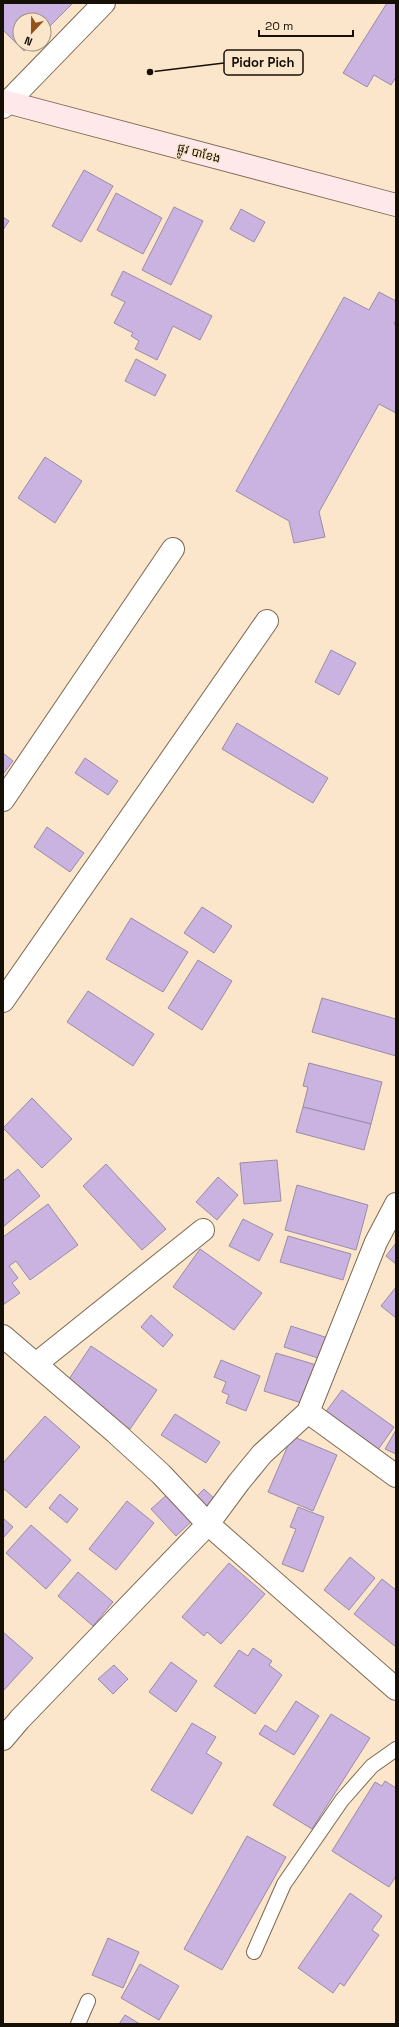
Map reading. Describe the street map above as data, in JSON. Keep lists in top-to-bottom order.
{
  "streets": {
    "street": ["ផ្លូវ បាខែង"]
  },
  "places": ["Pidor Pich"],
  "scale_bar": "20 m",
  "north": "bottom"
}
